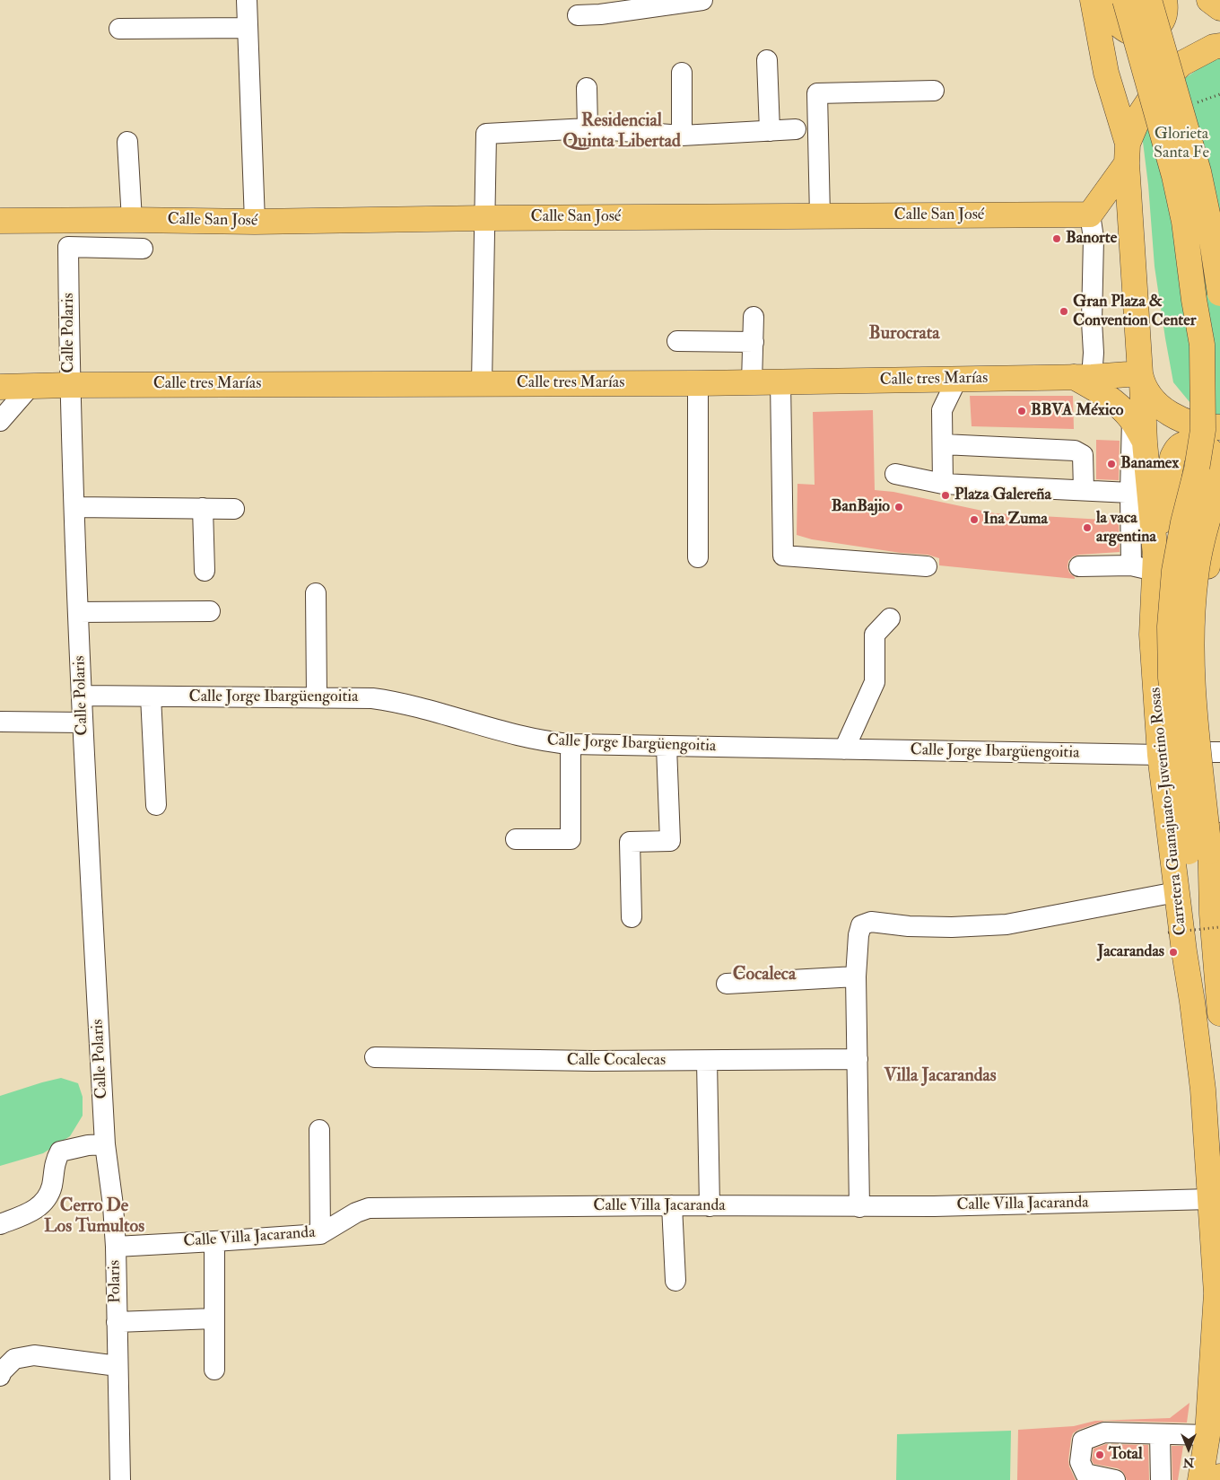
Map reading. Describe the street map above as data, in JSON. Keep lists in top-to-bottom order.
{
  "streets": {
    "main road": ["Calle San José", "Calle tres Marías", "Carretera Guanajuato-Juventino Rosas"],
    "street": [
      "Calle Polaris",
      "Calle Jorge Ibargüengoitia",
      "Calle Cocalecas",
      "Calle Villa Jacaranda",
      "Polaris"
    ]
  },
  "crossings": [
    ["Calle Polaris", "Calle tres Marías"],
    ["Calle Polaris", "Calle Jorge Ibargüengoitia"],
    ["Calle Polaris", "Polaris"],
    ["Calle tres Marías", "Carretera Guanajuato-Juventino Rosas"],
    ["Calle Jorge Ibargüengoitia", "Carretera Guanajuato-Juventino Rosas"],
    ["Carretera Guanajuato-Juventino Rosas", "Calle Villa Jacaranda"],
    ["Calle Villa Jacaranda", "Polaris"]
  ],
  "districts": [
    "Residencial Quinta Libertad",
    "Burocrata",
    "Cocaleca",
    "Villa Jacarandas",
    "Cerro De Los Tumultos"
  ],
  "parks": ["Glorieta Santa Fe"],
  "places": [
    "Banorte",
    "Gran Plaza & Convention Center",
    "BBVA México",
    "Banamex",
    "Plaza Galereña",
    "BanBajio",
    "Ina Zuma",
    "la vaca argentina",
    "Jacarandas",
    "Total"
  ],
  "north": "bottom"
}
